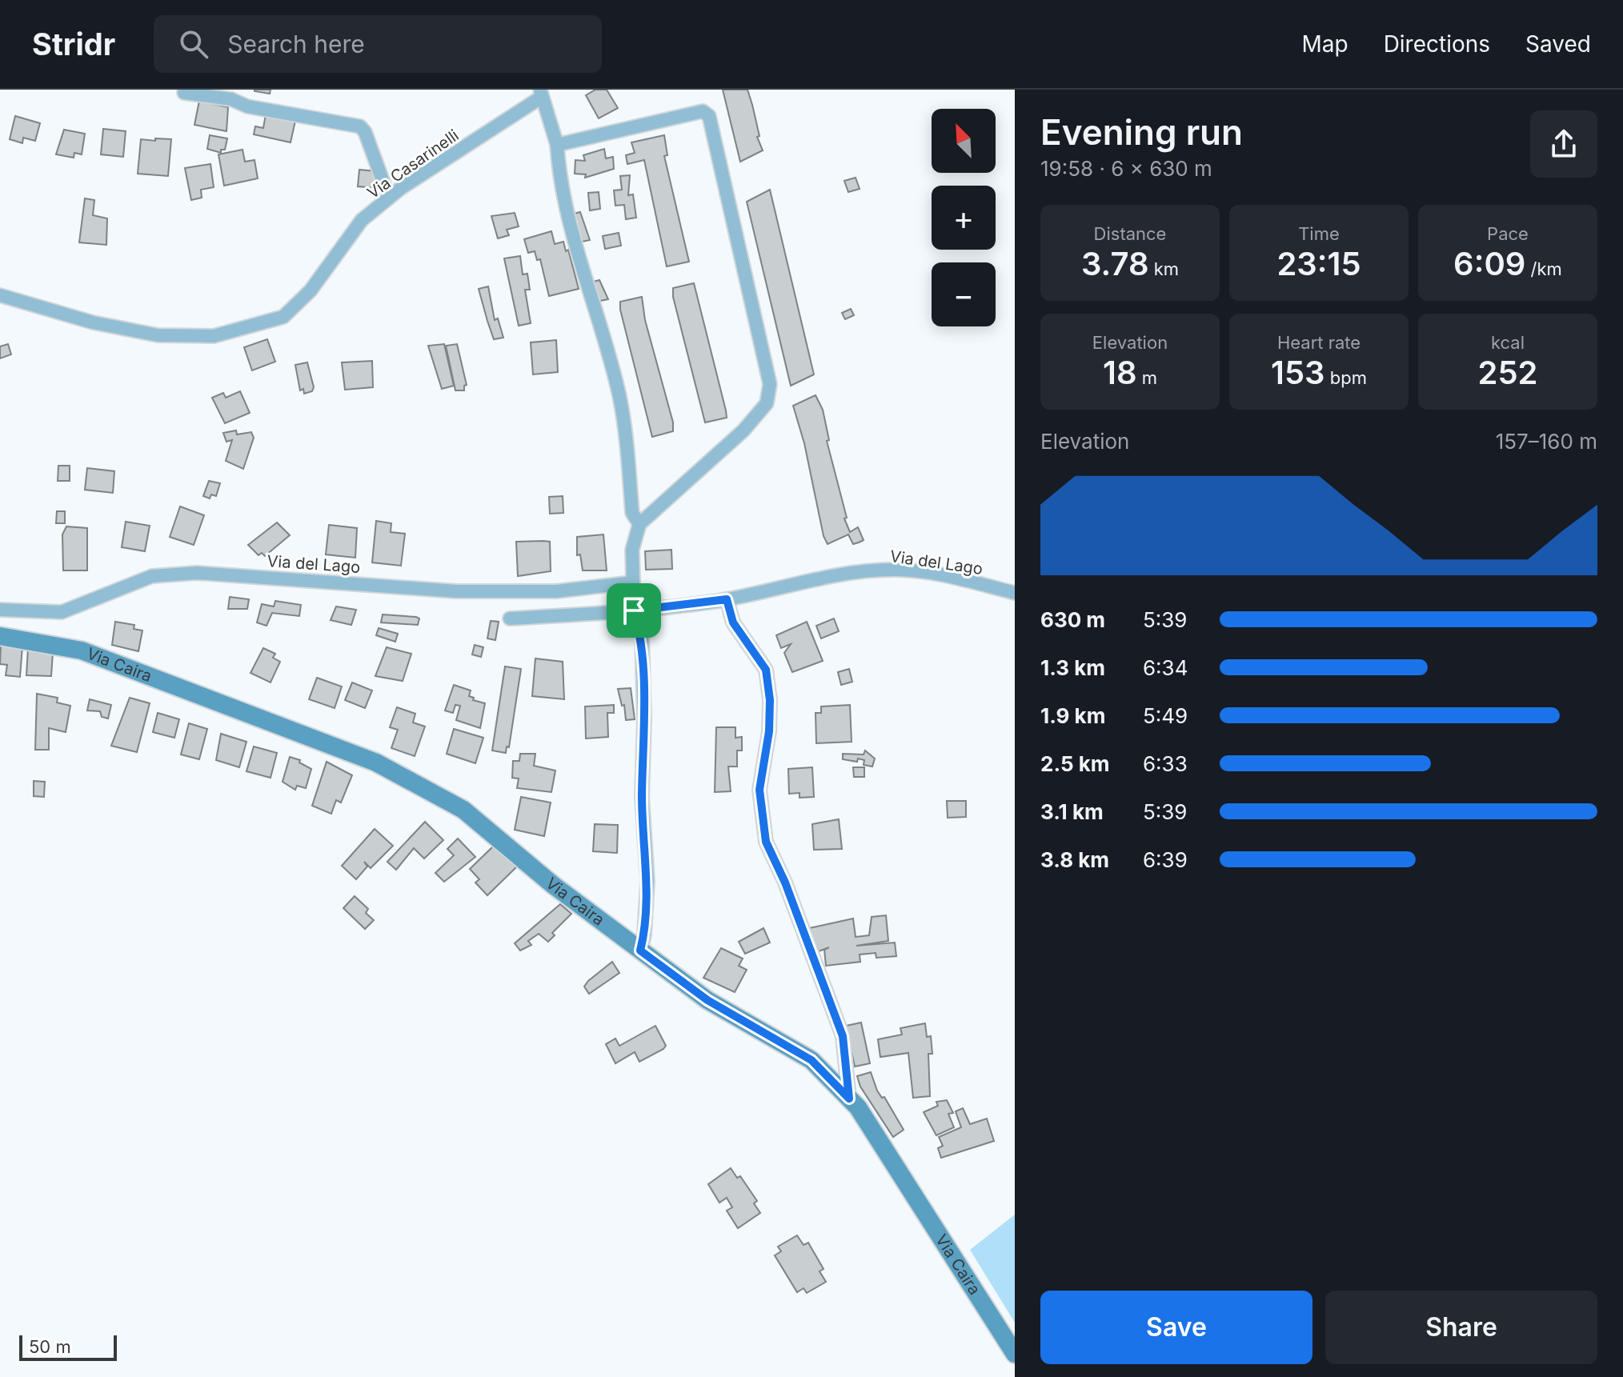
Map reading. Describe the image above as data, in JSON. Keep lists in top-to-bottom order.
{
  "streets": {
    "street": ["Via Casarinelli", "Via del Lago", "Via Caira"]
  },
  "scale_bar": "50 m",
  "north": "top left",
  "page": {
    "header": "Stridr",
    "search": "Search here",
    "nav": ["Map", "Directions", "Saved"],
    "heading": ["Evening run", "19:58 · 6 × 630 m"],
    "map_buttons": ["+", "−"],
    "stats": [
      ["Distance", "3.78 km"],
      ["Time", "23:15"],
      ["Pace", "6:09 /km"],
      ["Elevation", "18 m"],
      ["Heart rate", "153 bpm"],
      ["kcal", "252"]
    ],
    "chart": ["Elevation", "157–160 m"],
    "list": [
      {
        "name": "630 m",
        "note": "5:39"
      },
      {
        "name": "1.3 km",
        "note": "6:34"
      },
      {
        "name": "1.9 km",
        "note": "5:49"
      },
      {
        "name": "2.5 km",
        "note": "6:33"
      },
      {
        "name": "3.1 km",
        "note": "5:39"
      },
      {
        "name": "3.8 km",
        "note": "6:39"
      }
    ],
    "buttons": ["Save", "Share"],
    "scale": "50 m"
  }
}
